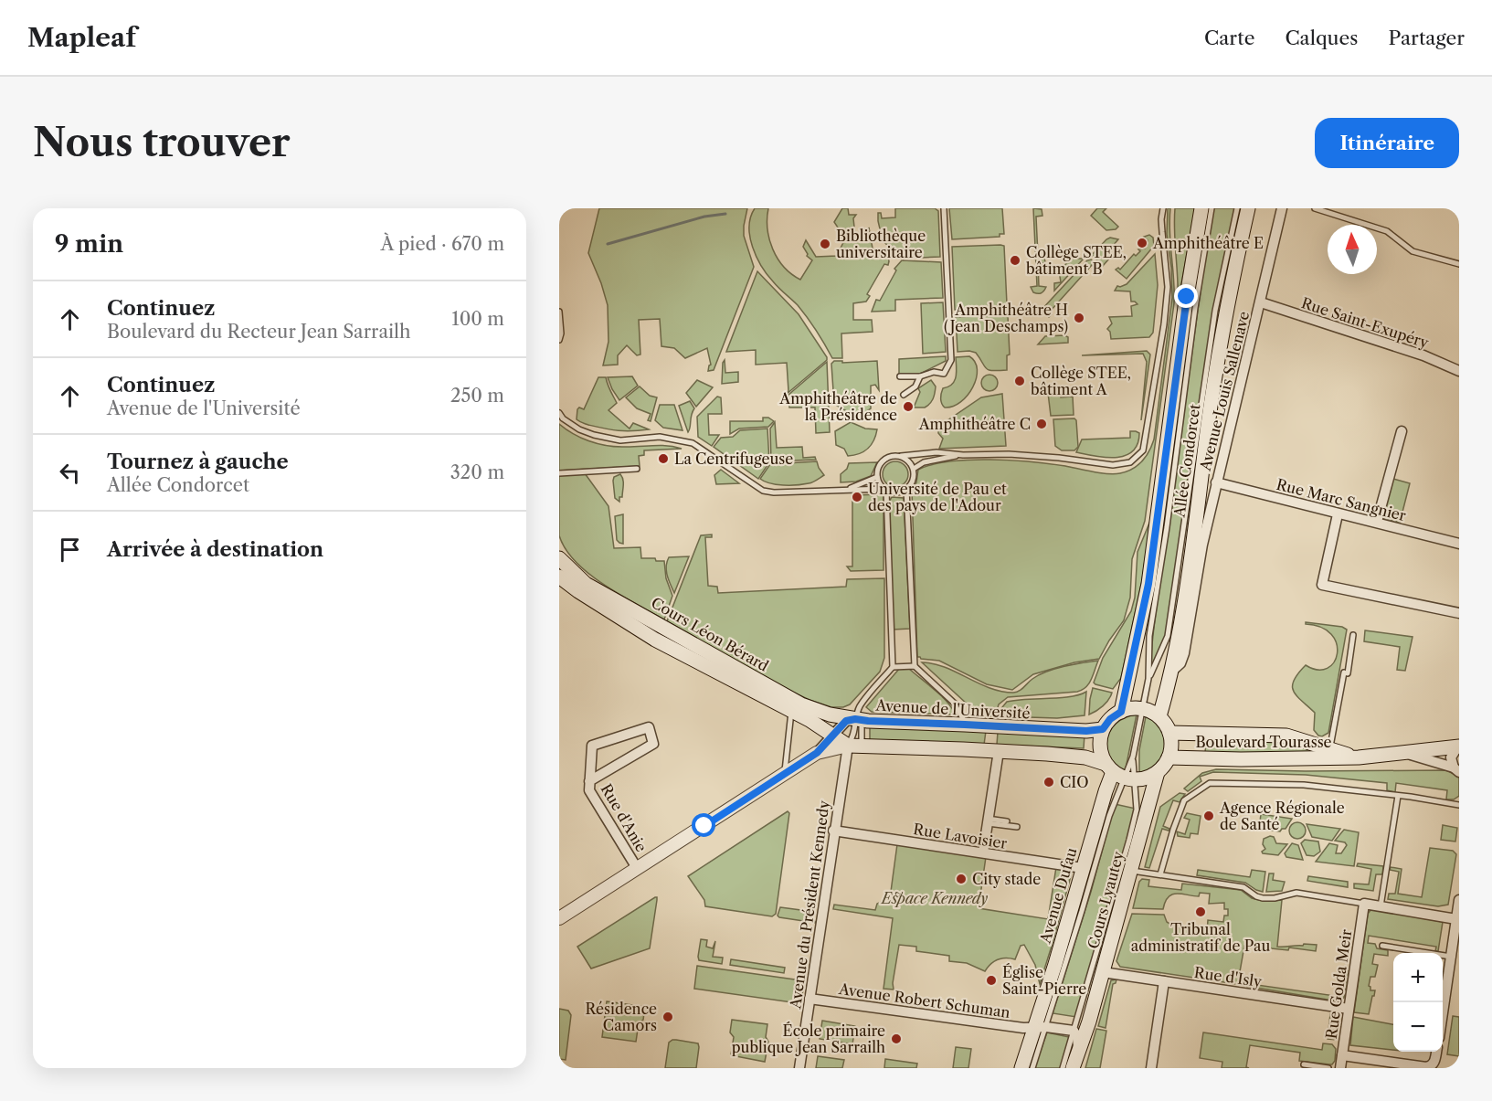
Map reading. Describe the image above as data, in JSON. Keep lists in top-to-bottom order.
{
  "streets": {
    "main road": [
      "Allée Condorcet",
      "Cours Léon Bérard",
      "Avenue de l'Université",
      "Boulevard Tourasse",
      "Avenue Dufau",
      "Cours Lyautey"
    ],
    "street": [
      "Rue Saint-Exupéry",
      "Avenue Louis Sallenave",
      "Rue Marc Sangnier",
      "Rue d'Anie",
      "Rue Lavoisier",
      "Avenue du Président Kennedy",
      "Rue d'Isly",
      "Rue Golda Meir",
      "Avenue Robert Schuman"
    ]
  },
  "crossings": [
    ["Rue Saint-Exupéry", "Avenue Louis Sallenave"],
    ["Avenue Louis Sallenave", "Allée Condorcet"],
    ["Avenue Louis Sallenave", "Rue Marc Sangnier"],
    ["Cours Léon Bérard", "Avenue de l'Université"],
    ["Cours Léon Bérard", "Avenue du Président Kennedy"],
    ["Rue Lavoisier", "Avenue Dufau"],
    ["Rue Lavoisier", "Avenue du Président Kennedy"],
    ["Avenue Dufau", "Avenue Robert Schuman"],
    ["Cours Lyautey", "Rue d'Isly"],
    ["Avenue du Président Kennedy", "Avenue Robert Schuman"],
    ["Rue d'Isly", "Rue Golda Meir"]
  ],
  "parks": ["Espace Kennedy"],
  "places": [
    "Amphithéâtre E",
    "Bibliothèque universitaire",
    "Collège STEE, bâtiment B",
    "Amphithéâtre H (Jean Deschamps)",
    "Collège STEE, bâtiment A",
    "Amphithéâtre de la Présidence",
    "Amphithéâtre C",
    "La Centrifugeuse",
    "Université de Pau et des pays de l'Adour",
    "CIO",
    "Agence Régionale de Santé",
    "City stade",
    "Tribunal administratif de Pau",
    "Église Saint-Pierre",
    "Résidence Camors",
    "École primaire publique Jean Sarrailh"
  ],
  "north": "top",
  "page": {
    "header": "Mapleaf",
    "nav": ["Carte", "Calques", "Partager"],
    "buttons": "Itinéraire",
    "title": "Nous trouver",
    "heading": ["9 min", "À pied · 670 m"],
    "list": [
      ["Continuez", "Boulevard du Recteur Jean Sarrailh", "100 m"],
      ["Continuez", "Avenue de l'Université", "250 m"],
      ["Tournez à gauche", "Allée Condorcet", "320 m"],
      "Arrivée à destination"
    ],
    "map_buttons": ["+", "−"]
  }
}
